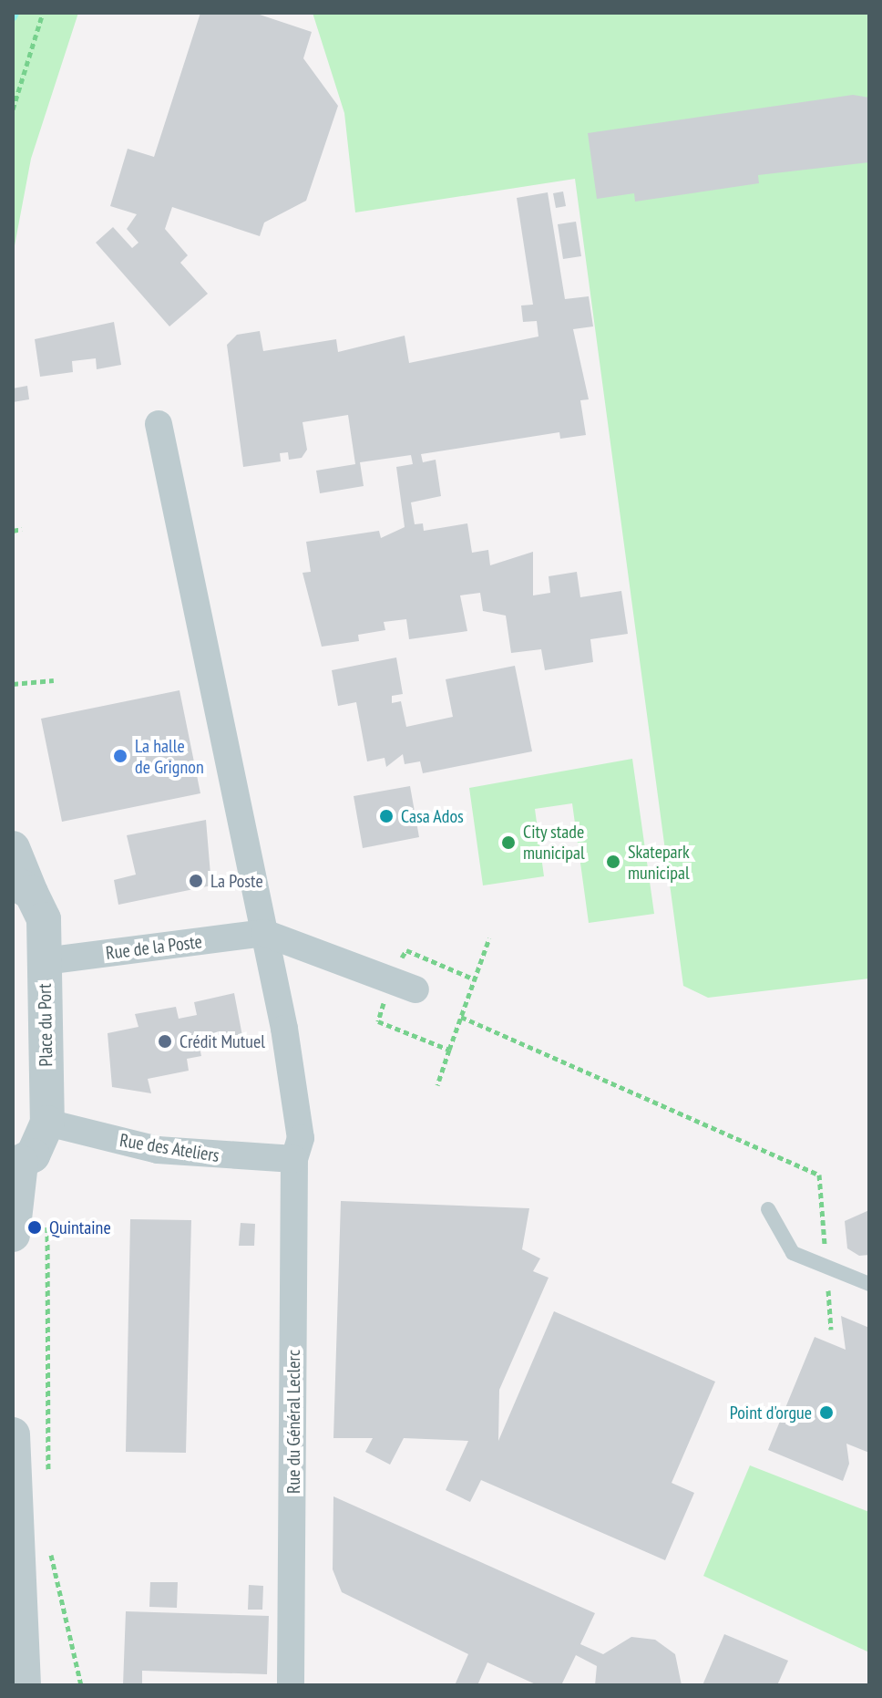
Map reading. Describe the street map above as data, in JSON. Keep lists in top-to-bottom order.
{
  "streets": {
    "street": [
      "Rue de la Poste",
      "Place du Port",
      "Rue des Ateliers",
      "Rue du Général Leclerc"
    ]
  },
  "crossings": [
    ["Rue de la Poste", "Place du Port"],
    ["Rue de la Poste", "Rue du Général Leclerc"],
    ["Place du Port", "Rue des Ateliers"],
    ["Rue des Ateliers", "Rue du Général Leclerc"]
  ],
  "places": [
    "La halle de Grignon",
    "Casa Ados",
    "City stade municipal",
    "Skatepark municipal",
    "La Poste",
    "Crédit Mutuel",
    "Quintaine",
    "Point d'orgue"
  ]
}
